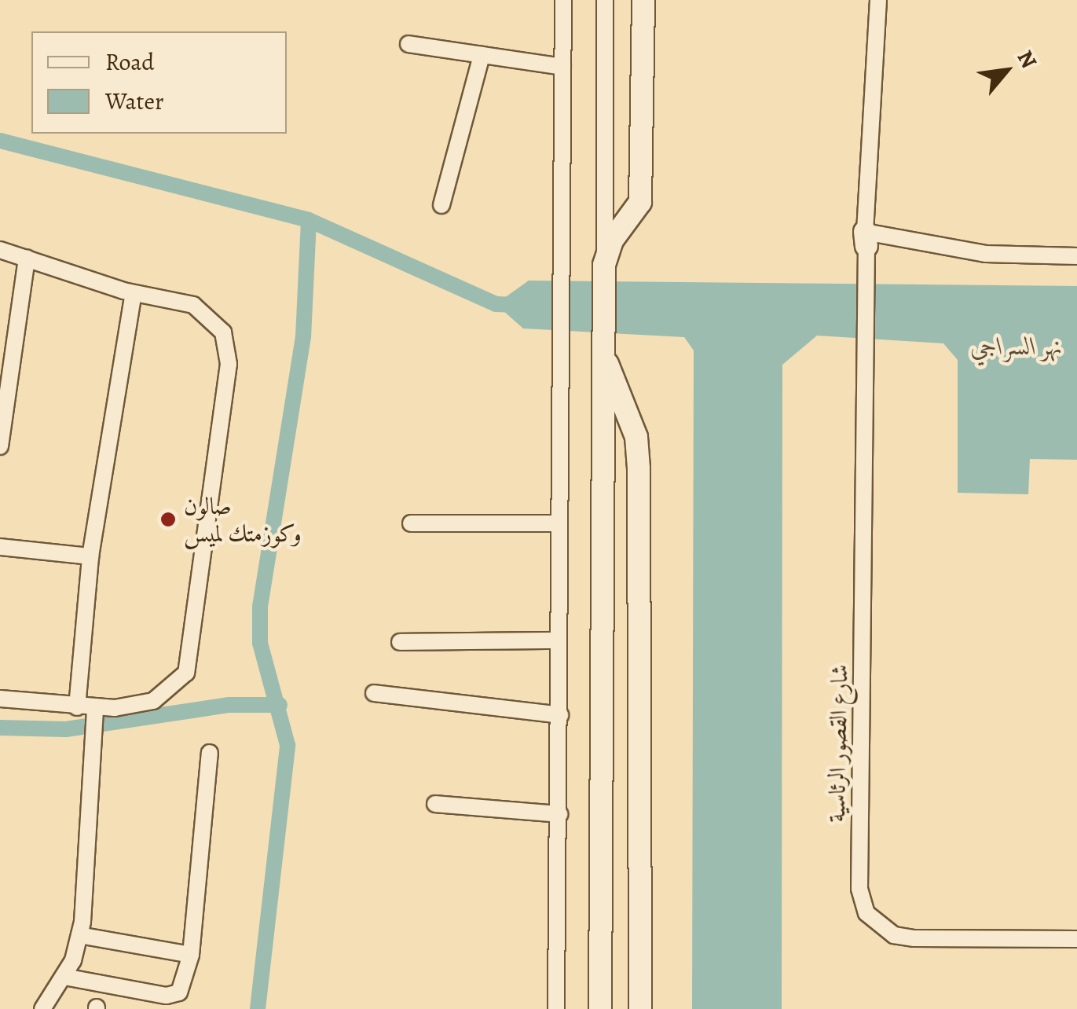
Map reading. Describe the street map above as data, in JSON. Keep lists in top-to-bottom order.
{
  "streets": {
    "street": ["شارع القصور الرئاسية"]
  },
  "water": ["نهر السراجي"],
  "places": ["صالون وكوزمتك لميس"],
  "legend": ["Road", "Water"],
  "north": "top right"
}
